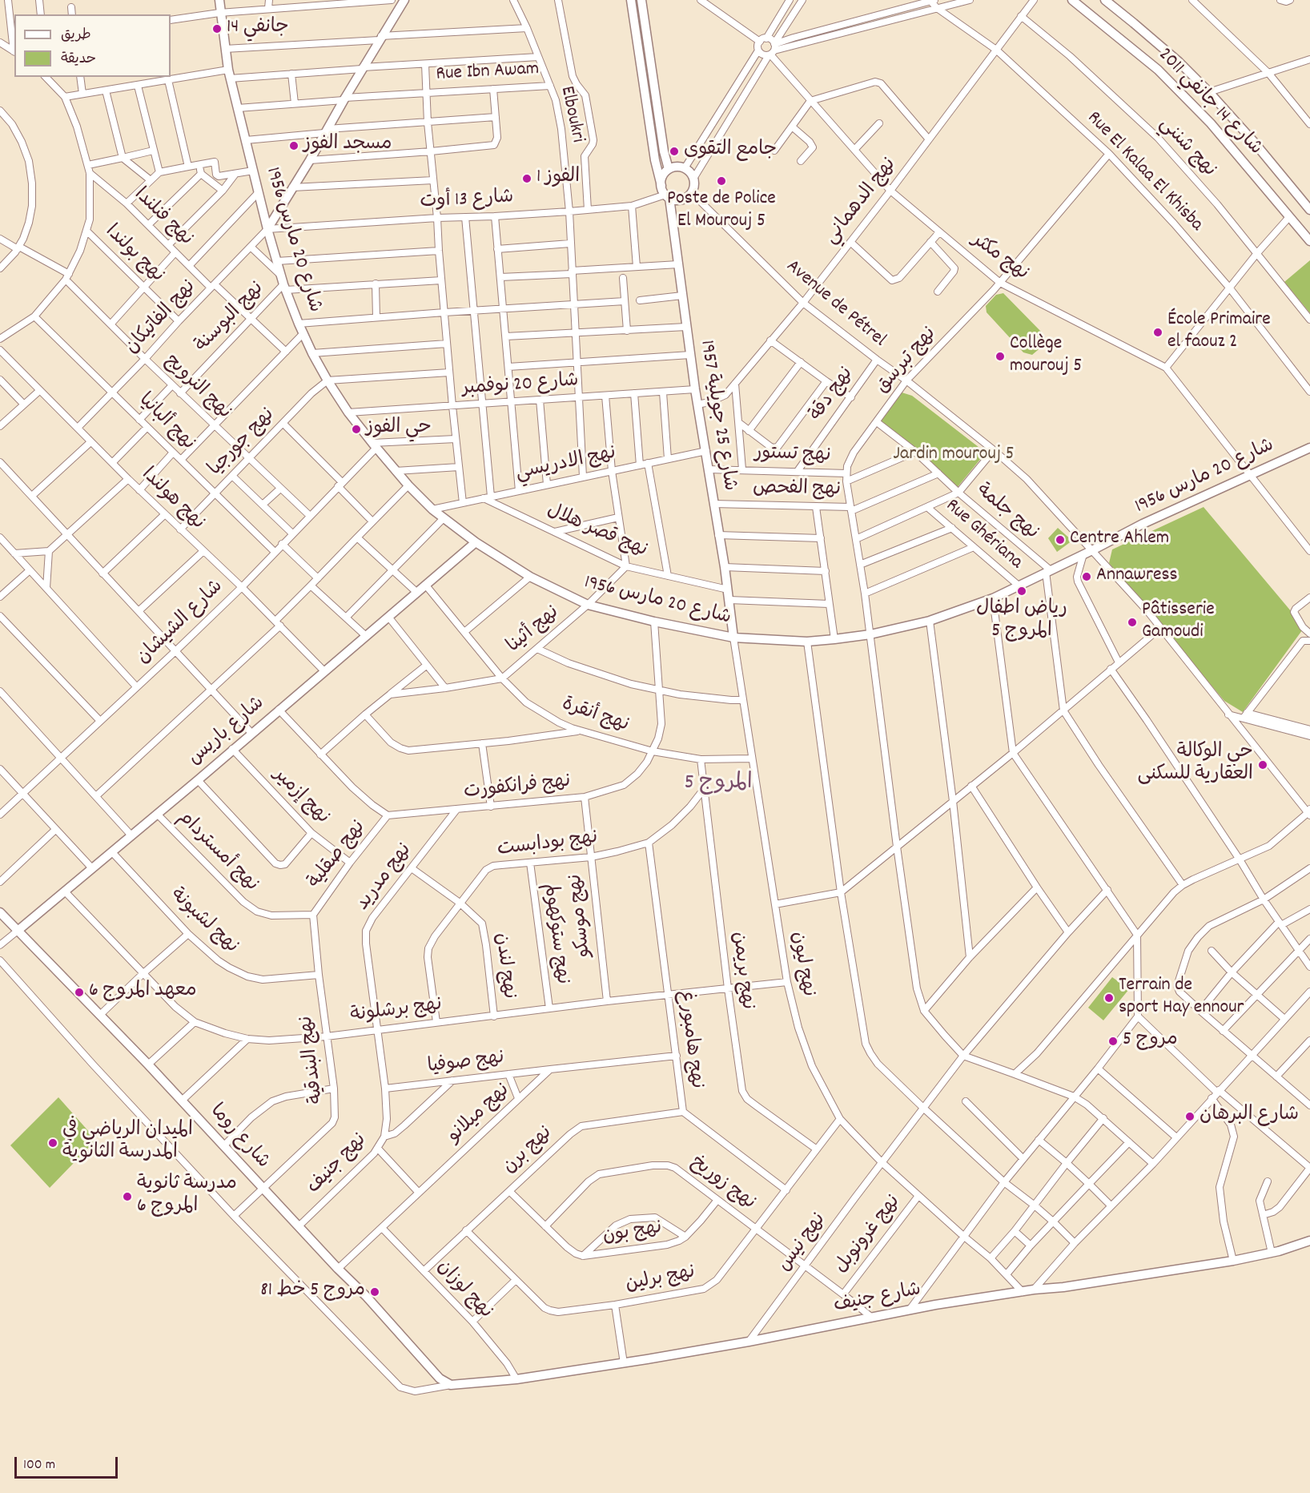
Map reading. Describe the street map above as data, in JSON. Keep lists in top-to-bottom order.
{
  "streets": {
    "street": [
      "Rue Ibn Awam",
      "شارع 14 جانفي 2011",
      "Elboukri",
      "نهج شنني",
      "Rue El Kalaa El Khisba",
      "شارع 13 أوت",
      "نهج الدهماني",
      "نهج فنلندا",
      "شارع 20 مارس 1956",
      "نهج بولندا",
      "نهج مكثر",
      "Avenue de Pétrel",
      "نهج الفاتيكان",
      "نهج البوسنة",
      "نهج تبرسق",
      "شارع 20 نوفمبر",
      "نهج النرويج",
      "نهج دقة",
      "شارع 25 جويلية 1957",
      "نهج ألبانيا",
      "نهج جورجيا",
      "نهج تستور",
      "نهج الادريسي",
      "نهج الفحص",
      "نهج هولندا",
      "نهج جلمة",
      "نهج قصر هلال",
      "Rue Ghériana",
      "شارع الشيشان",
      "نهج أثينا",
      "نهج أنقرة",
      "شارع باريس",
      "نهج فرانكفورت",
      "نهج إزمير",
      "نهج بودابست",
      "نهج أمستردام",
      "نهج صقلية",
      "نهج مدريد",
      "نهج موسكو",
      "نهج لشبونة",
      "نهج ستوكهولم",
      "نهج ليون",
      "نهج لندن",
      "نهج بريمن",
      "نهج برشلونة",
      "نهج هامبورغ",
      "نهج البندقية",
      "نهج صوفيا",
      "نهج ميلانو",
      "شارع روما",
      "نهج برن",
      "نهج جنيف",
      "نهج زوريخ",
      "نهج بون",
      "نهج غرونوبل",
      "نهج نيس",
      "نهج برلين",
      "نهج لوزان",
      "شارع جنيف"
    ]
  },
  "crossings": [
    ["Rue Ibn Awam", "Elboukri"],
    ["Rue Ibn Awam", "شارع 20 مارس 1956"],
    ["Elboukri", "شارع 13 أوت"],
    ["Elboukri", "شارع 20 نوفمبر"],
    ["Elboukri", "نهج الادريسي"],
    ["نهج شنني", "نهج الدهماني"],
    ["Rue El Kalaa El Khisba", "نهج الدهماني"],
    ["Rue El Kalaa El Khisba", "نهج تبرسق"],
    ["شارع 13 أوت", "شارع 20 مارس 1956"],
    ["شارع 13 أوت", "Avenue de Pétrel"],
    ["شارع 13 أوت", "نهج الفاتيكان"],
    ["شارع 13 أوت", "شارع 25 جويلية 1957"],
    ["نهج الدهماني", "نهج مكثر"],
    ["نهج الدهماني", "Avenue de Pétrel"],
    ["نهج الدهماني", "شارع 25 جويلية 1957"],
    ["نهج فنلندا", "نهج الفاتيكان"],
    ["نهج فنلندا", "نهج البوسنة"],
    ["شارع 20 مارس 1956", "نهج مكثر"],
    ["شارع 20 مارس 1956", "Avenue de Pétrel"],
    ["شارع 20 مارس 1956", "نهج الفاتيكان"],
    ["شارع 20 مارس 1956", "نهج البوسنة"],
    ["شارع 20 مارس 1956", "نهج تبرسق"],
    ["شارع 20 مارس 1956", "شارع 20 نوفمبر"],
    ["شارع 20 مارس 1956", "شارع 25 جويلية 1957"],
    ["شارع 20 مارس 1956", "نهج جورجيا"],
    ["شارع 20 مارس 1956", "نهج الادريسي"],
    ["شارع 20 مارس 1956", "نهج جلمة"],
    ["شارع 20 مارس 1956", "Rue Ghériana"],
    ["شارع 20 مارس 1956", "شارع الشيشان"],
    ["شارع 20 مارس 1956", "نهج أثينا"],
    ["شارع 20 مارس 1956", "شارع باريس"],
    ["شارع 20 مارس 1956", "نهج فرانكفورت"],
    ["شارع 20 مارس 1956", "نهج ليون"],
    ["نهج بولندا", "نهج الفاتيكان"],
    ["نهج مكثر", "نهج تبرسق"],
    ["Avenue de Pétrel", "نهج تبرسق"],
    ["Avenue de Pétrel", "نهج دقة"],
    ["Avenue de Pétrel", "شارع 25 جويلية 1957"],
    ["نهج الفاتيكان", "نهج النرويج"],
    ["نهج الفاتيكان", "نهج ألبانيا"],
    ["نهج الفاتيكان", "نهج هولندا"],
    ["نهج البوسنة", "نهج النرويج"],
    ["نهج تبرسق", "نهج تستور"],
    ["نهج تبرسق", "نهج الفحص"],
    ["نهج تبرسق", "نهج جلمة"],
    ["شارع 20 نوفمبر", "شارع 25 جويلية 1957"],
    ["نهج النرويج", "نهج جورجيا"],
    ["نهج النرويج", "شارع الشيشان"],
    ["نهج دقة", "نهج تستور"],
    ["شارع 25 جويلية 1957", "نهج تستور"],
    ["شارع 25 جويلية 1957", "نهج الادريسي"],
    ["شارع 25 جويلية 1957", "نهج الفحص"],
    ["شارع 25 جويلية 1957", "نهج قصر هلال"],
    ["شارع 25 جويلية 1957", "نهج ليون"],
    ["نهج ألبانيا", "نهج جورجيا"],
    ["نهج ألبانيا", "شارع الشيشان"],
    ["نهج جورجيا", "نهج هولندا"],
    ["نهج الادريسي", "نهج قصر هلال"],
    ["نهج هولندا", "شارع الشيشان"],
    ["نهج هولندا", "شارع باريس"],
    ["نهج قصر هلال", "نهج أثينا"],
    ["نهج أثينا", "نهج أنقرة"],
    ["نهج أنقرة", "شارع باريس"],
    ["نهج أنقرة", "نهج فرانكفورت"],
    ["نهج أنقرة", "نهج ليون"],
    ["نهج أنقرة", "نهج بريمن"],
    ["شارع باريس", "نهج إزمير"],
    ["شارع باريس", "نهج أمستردام"],
    ["شارع باريس", "نهج لشبونة"],
    ["شارع باريس", "نهج برشلونة"],
    ["شارع باريس", "شارع روما"],
    ["نهج فرانكفورت", "نهج صقلية"],
    ["نهج فرانكفورت", "نهج مدريد"],
    ["نهج فرانكفورت", "نهج موسكو"],
    ["نهج إزمير", "نهج صقلية"],
    ["نهج بودابست", "نهج موسكو"],
    ["نهج بودابست", "نهج ستوكهولم"],
    ["نهج بودابست", "نهج لندن"],
    ["نهج بودابست", "نهج بريمن"],
    ["نهج بودابست", "نهج برشلونة"],
    ["نهج بودابست", "نهج هامبورغ"],
    ["نهج أمستردام", "نهج صقلية"],
    ["نهج أمستردام", "نهج البندقية"],
    ["نهج صقلية", "نهج البندقية"],
    ["نهج مدريد", "نهج لندن"],
    ["نهج مدريد", "نهج برشلونة"],
    ["نهج مدريد", "نهج صوفيا"],
    ["نهج مدريد", "نهج جنيف"],
    ["نهج موسكو", "نهج برشلونة"],
    ["نهج لشبونة", "نهج البندقية"],
    ["نهج ستوكهولم", "نهج برشلونة"],
    ["نهج ليون", "نهج برشلونة"],
    ["نهج ليون", "نهج غرونوبل"],
    ["نهج ليون", "نهج نيس"],
    ["نهج ليون", "نهج برلين"],
    ["نهج ليون", "شارع جنيف"],
    ["نهج لندن", "نهج برشلونة"],
    ["نهج بريمن", "نهج برشلونة"],
    ["نهج بريمن", "نهج برلين"],
    ["نهج برشلونة", "نهج هامبورغ"],
    ["نهج برشلونة", "نهج البندقية"],
    ["نهج هامبورغ", "نهج برن"],
    ["نهج هامبورغ", "نهج برلين"],
    ["نهج البندقية", "شارع روما"],
    ["نهج صوفيا", "نهج ميلانو"],
    ["نهج صوفيا", "نهج جنيف"],
    ["نهج ميلانو", "شارع روما"],
    ["نهج ميلانو", "نهج لوزان"],
    ["شارع روما", "نهج جنيف"],
    ["شارع روما", "شارع جنيف"],
    ["نهج برن", "نهج بون"],
    ["نهج برن", "نهج برلين"],
    ["نهج برن", "نهج لوزان"],
    ["نهج زوريخ", "نهج بون"],
    ["نهج زوريخ", "نهج غرونوبل"],
    ["نهج زوريخ", "نهج نيس"],
    ["نهج زوريخ", "نهج برلين"],
    ["نهج زوريخ", "شارع جنيف"],
    ["نهج نيس", "شارع جنيف"],
    ["نهج لوزان", "شارع جنيف"]
  ],
  "districts": ["المروج 5"],
  "parks": ["Jardin mourouj 5"],
  "places": [
    "14 جانفي",
    "مسجد الفوز",
    "جامع التقوى",
    "الفوز 1",
    "Poste de Police El Mourouj 5",
    "École Primaire el faouz 2",
    "Collège mourouj 5",
    "حي الفوز",
    "Centre Ahlem",
    "Annawress",
    "رياض اطفال المروج 5",
    "Pâtisserie Gamoudi",
    "حي الوكالة العقارية للسكنى",
    "معهد المروج 6",
    "Terrain de sport Hay ennour",
    "مروج 5",
    "شارع البرهان",
    "الميدان الرياضي في المدرسة الثانوية",
    "مدرسة ثانوية المروج 6",
    "مروج 5 خط 81"
  ],
  "legend": ["طريق", "حديقة"],
  "scale_bar": "100 m"
}
